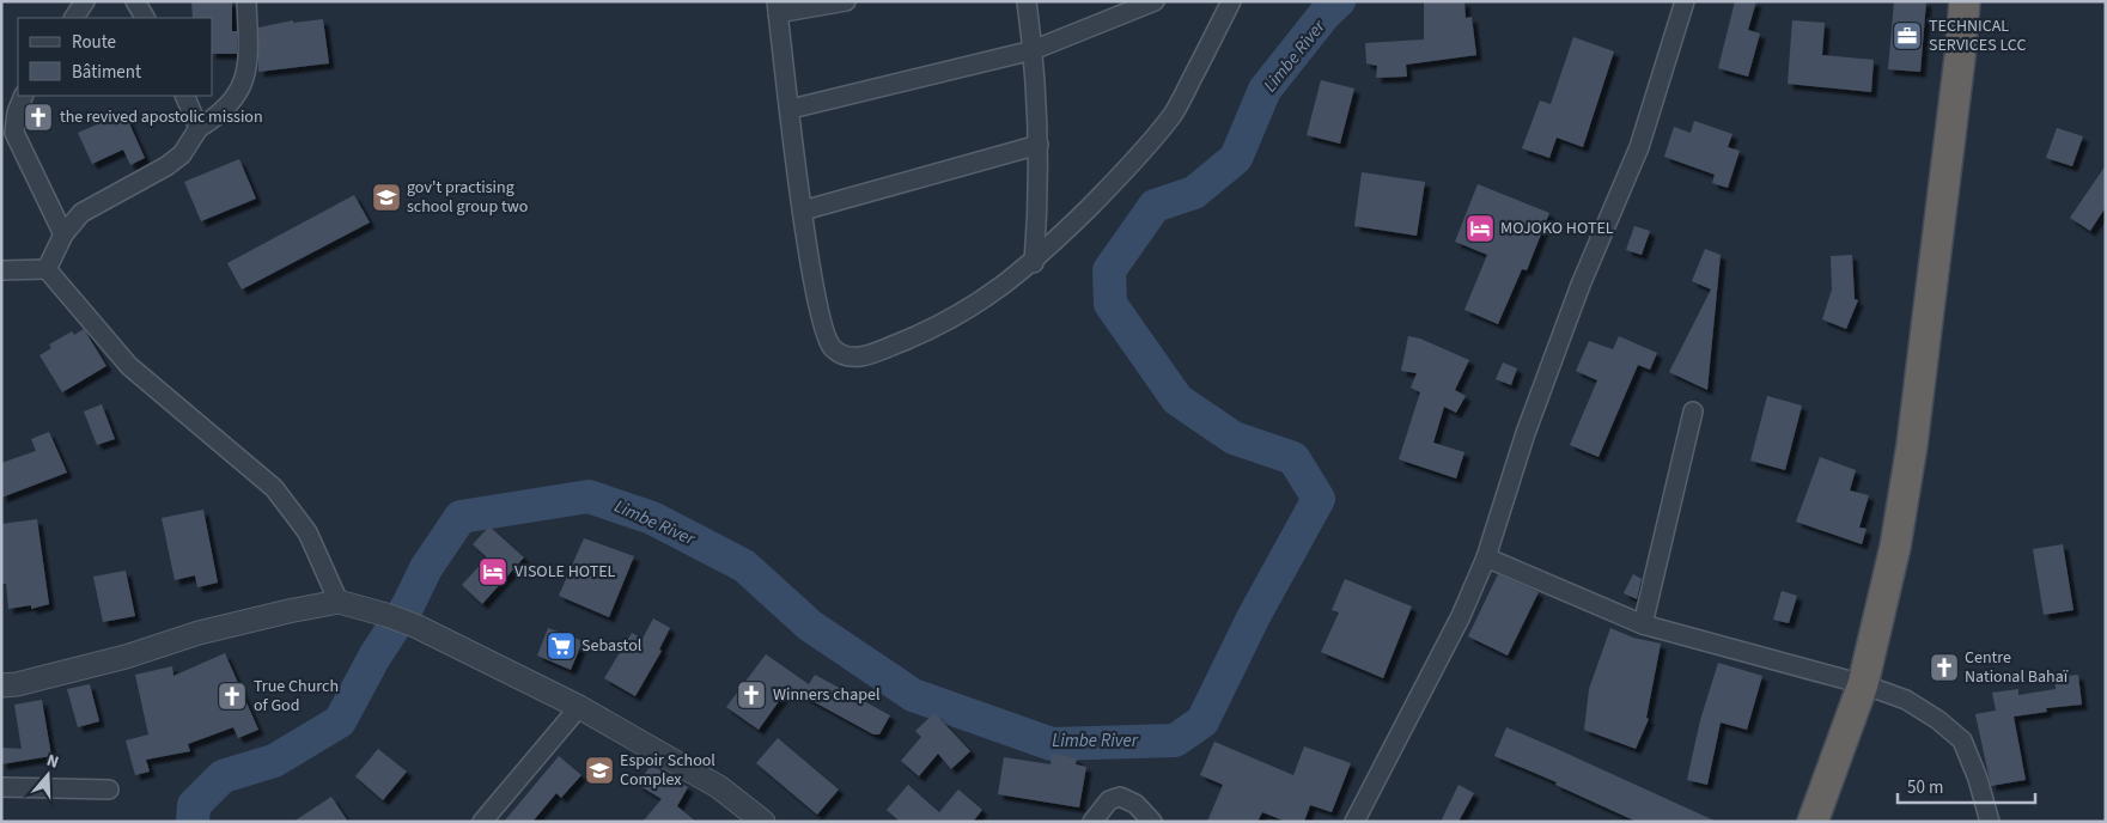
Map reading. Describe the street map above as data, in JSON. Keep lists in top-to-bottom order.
{
  "water": ["Limbe River"],
  "places": {
    "office": ["TECHNICAL SERVICES LCC"],
    "church": [
      "the revived apostolic mission",
      "Centre National Bahaï",
      "Winners chapel",
      "True Church of God"
    ],
    "school or university": ["gov't practising school group two", "Espoir School Complex"],
    "hotel": ["MOJOKO HOTEL", "VISOLE HOTEL"],
    "supermarket": ["Sebastol"]
  },
  "legend": ["Route", "Bâtiment"],
  "scale_bar": "50 m",
  "north": "top"
}
